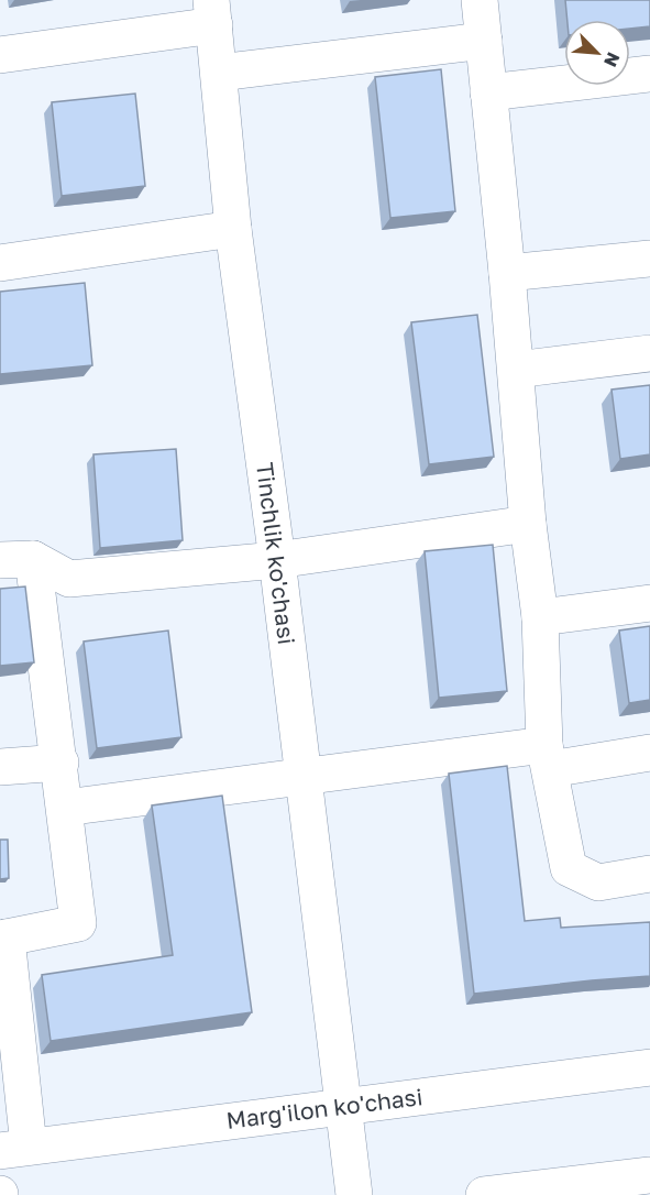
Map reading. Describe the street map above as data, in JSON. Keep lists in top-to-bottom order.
{
  "streets": {
    "street": ["Tinchlik ko'chasi", "Marg'ilon ko'chasi"]
  },
  "crossings": [
    ["Tinchlik ko'chasi", "Marg'ilon ko'chasi"]
  ],
  "north": "bottom right"
}
